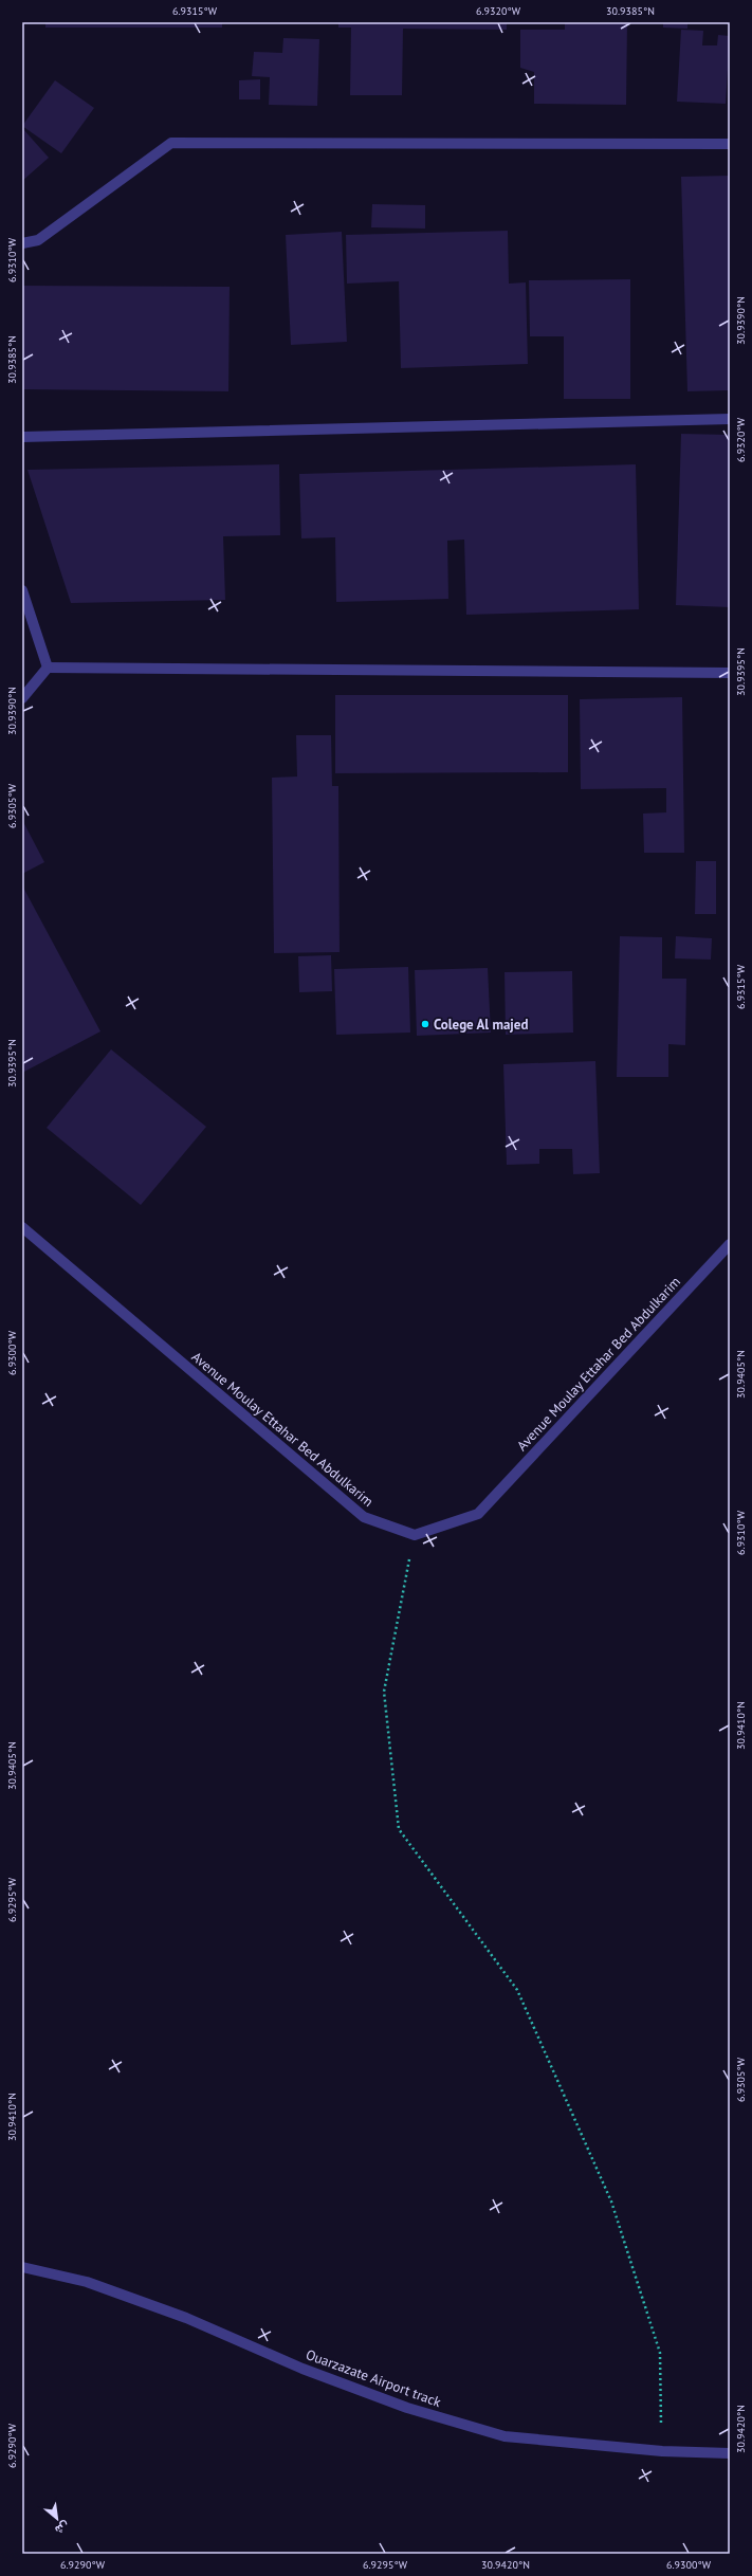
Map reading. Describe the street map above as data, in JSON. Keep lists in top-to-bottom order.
{
  "streets": {
    "street": ["Avenue Moulay Ettahar Bed Abdulkarim", "Ouarzazate Airport track"]
  },
  "places": ["Colege Al majed"],
  "north": "bottom right",
  "coordinates": [
    "6.9315°W",
    "6.9320°W",
    "30.9385°N",
    "6.9310°W",
    "30.9390°N",
    "30.9395°N",
    "6.9305°W",
    "6.9300°W",
    "30.9405°N",
    "30.9410°N",
    "6.9295°W",
    "30.9420°N",
    "6.9290°W"
  ]
}
